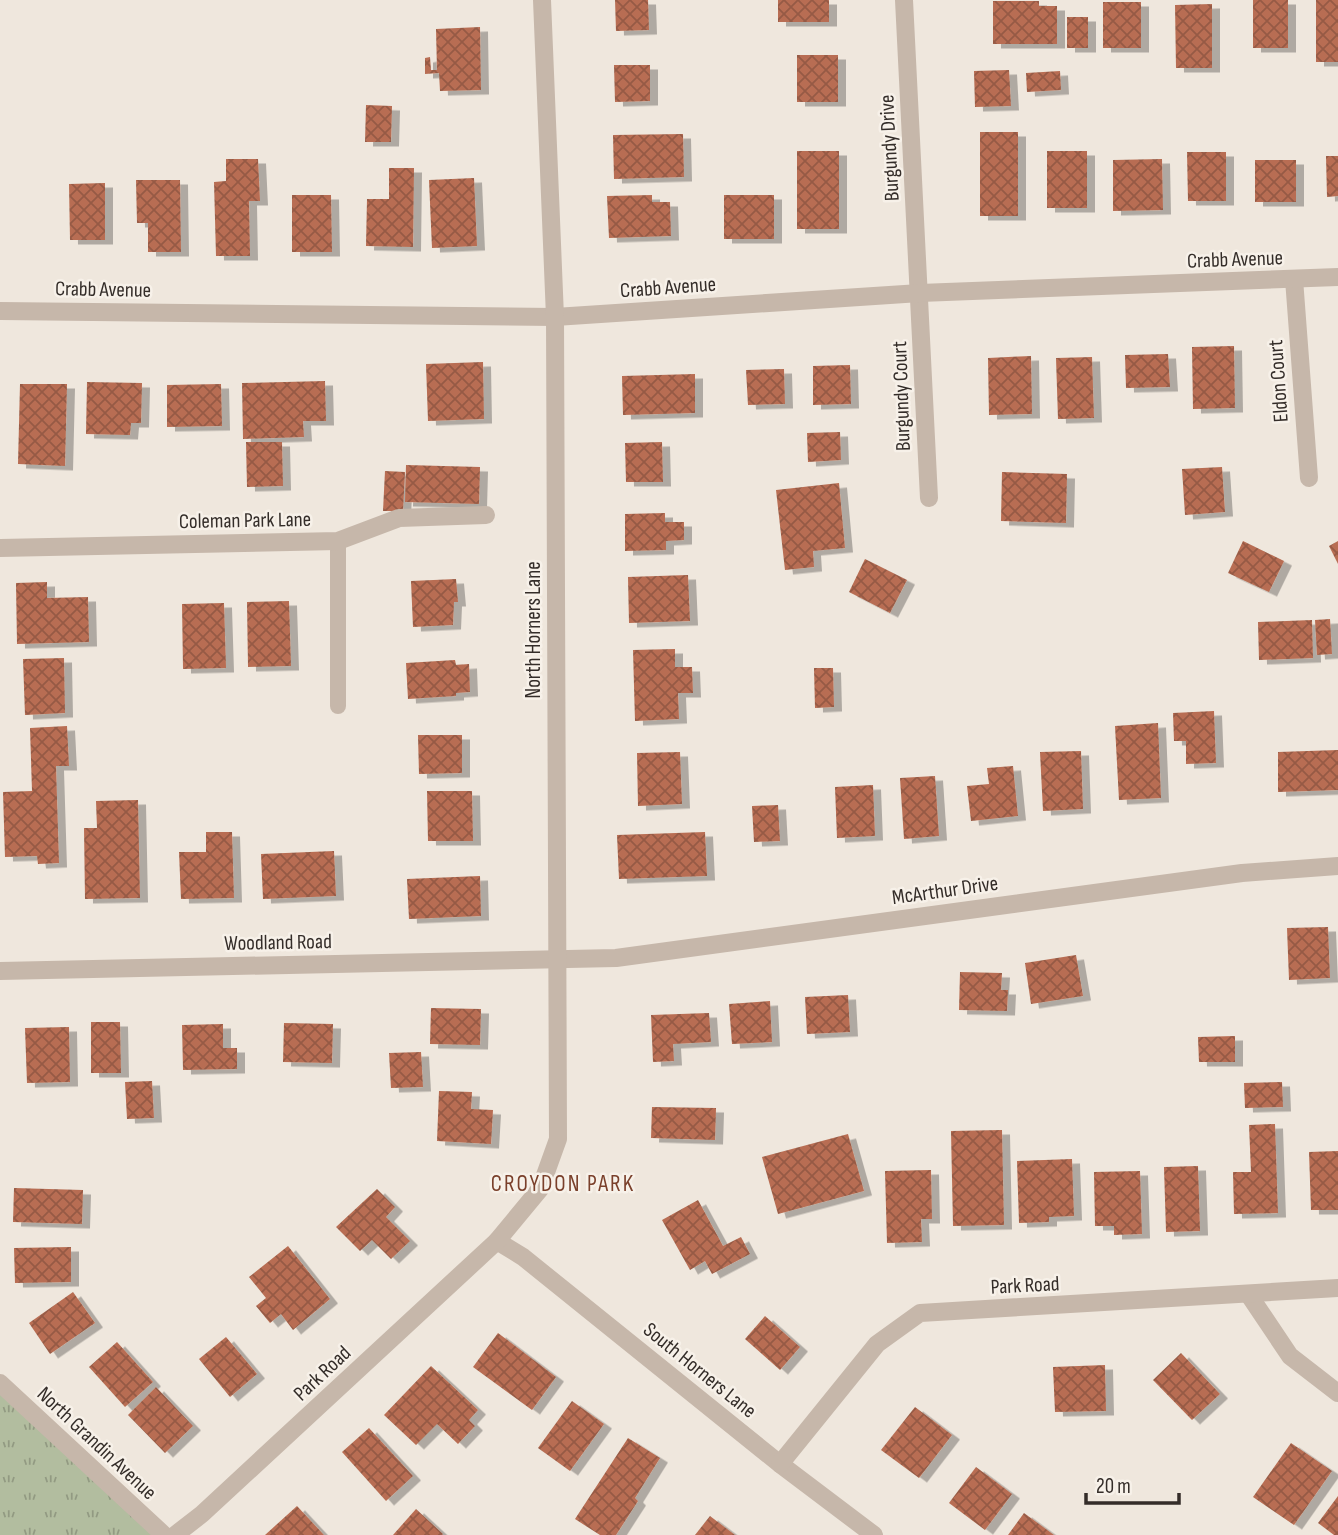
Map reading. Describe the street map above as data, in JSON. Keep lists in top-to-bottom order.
{
  "streets": {
    "street": [
      "Burgundy Drive",
      "Crabb Avenue",
      "Eldon Court",
      "Burgundy Court",
      "Coleman Park Lane",
      "North Horners Lane",
      "McArthur Drive",
      "Woodland Road",
      "Park Road",
      "South Horners Lane",
      "North Grandin Avenue"
    ]
  },
  "crossings": [
    ["Burgundy Drive", "Crabb Avenue"],
    ["Burgundy Drive", "Burgundy Court"],
    ["Crabb Avenue", "Eldon Court"],
    ["Crabb Avenue", "Burgundy Court"],
    ["Crabb Avenue", "North Horners Lane"],
    ["North Horners Lane", "McArthur Drive"],
    ["North Horners Lane", "Woodland Road"],
    ["North Horners Lane", "Park Road"],
    ["North Horners Lane", "South Horners Lane"],
    ["McArthur Drive", "Woodland Road"],
    ["Park Road", "South Horners Lane"]
  ],
  "districts": ["CROYDON PARK"],
  "scale_bar": "20 m"
}
